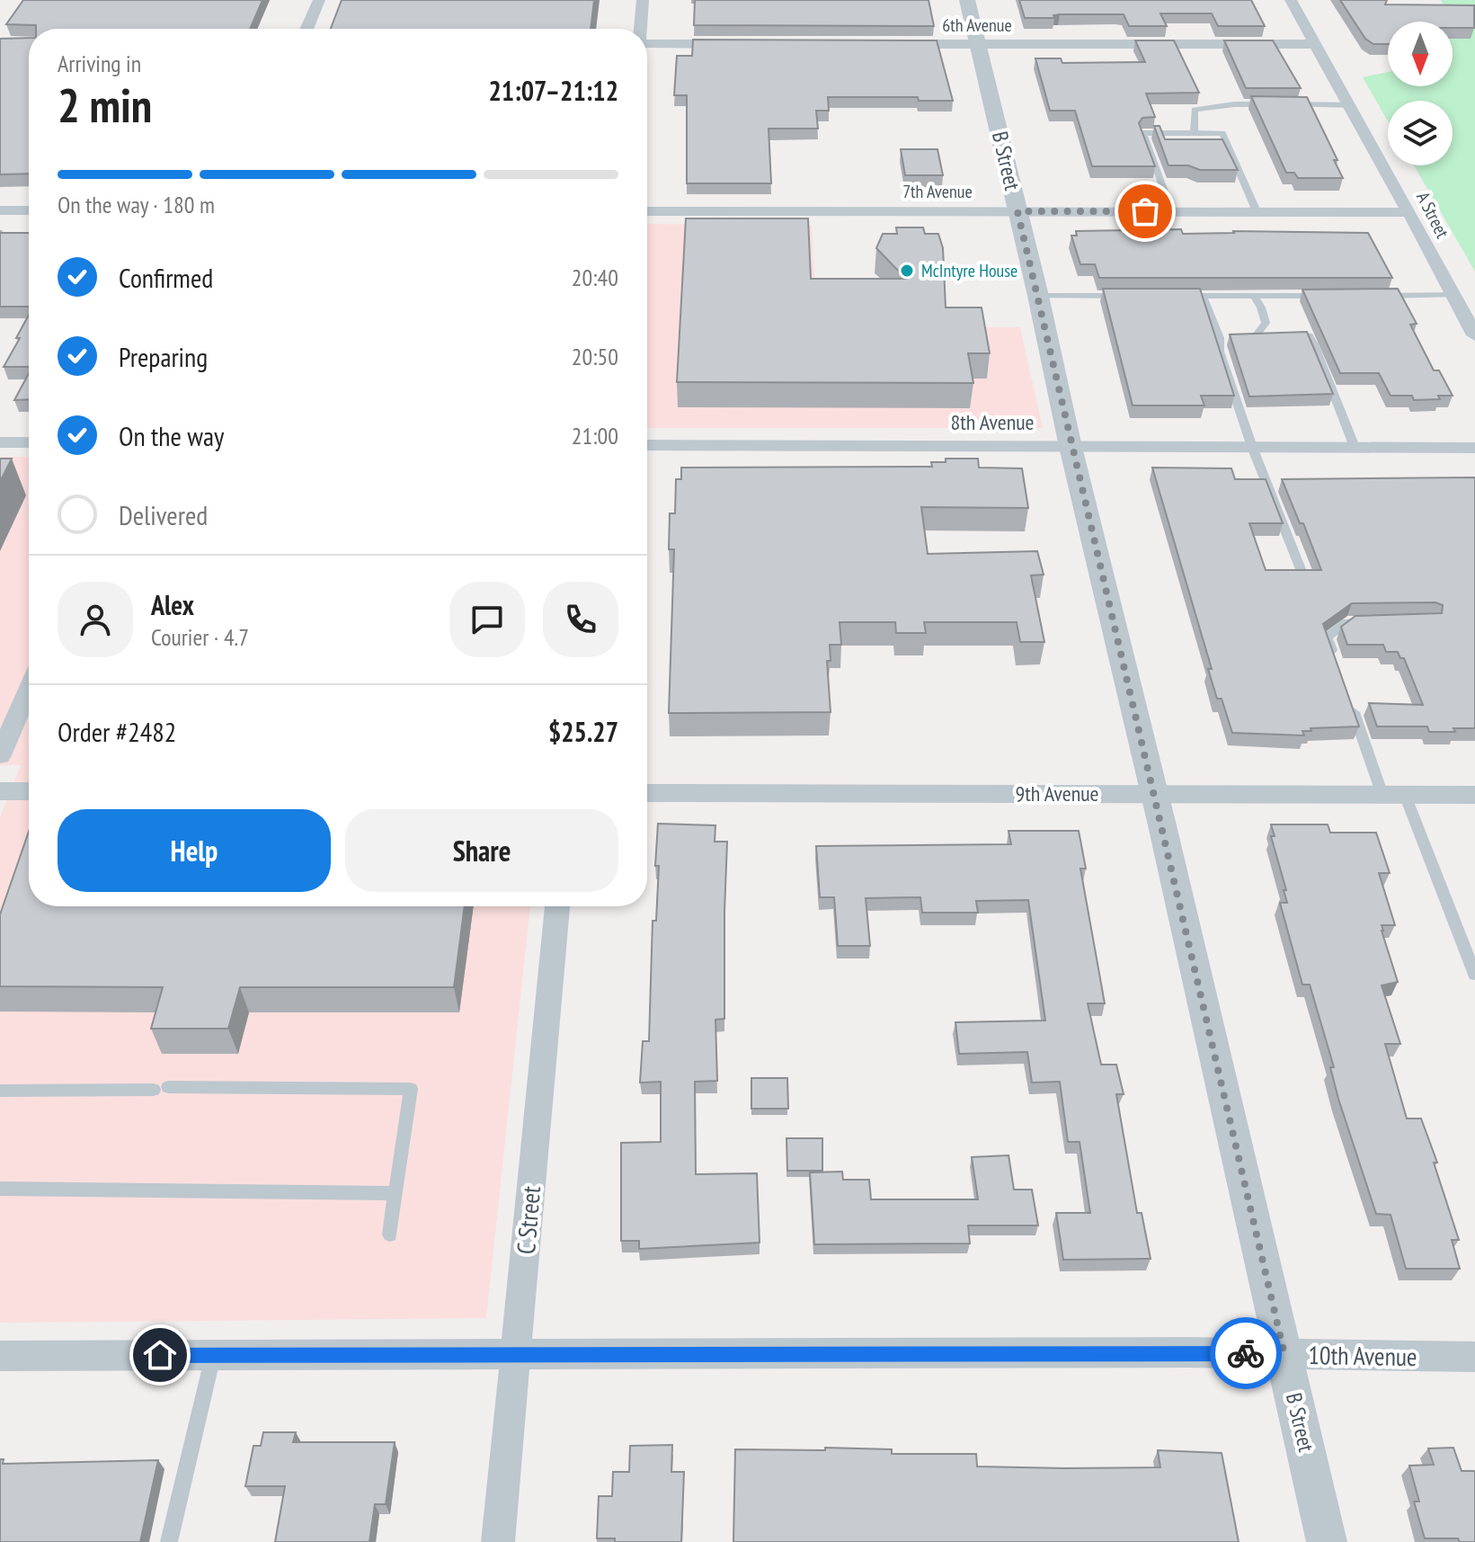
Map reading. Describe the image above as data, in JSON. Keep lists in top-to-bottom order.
{
  "streets": {
    "street": [
      "6th Avenue",
      "B Street",
      "7th Avenue",
      "A Street",
      "8th Avenue",
      "9th Avenue",
      "C Street",
      "10th Avenue"
    ]
  },
  "crossings": [
    ["6th Avenue", "B Street"],
    ["6th Avenue", "A Street"],
    ["B Street", "7th Avenue"],
    ["B Street", "8th Avenue"],
    ["B Street", "9th Avenue"],
    ["B Street", "10th Avenue"],
    ["7th Avenue", "A Street"],
    ["C Street", "10th Avenue"]
  ],
  "places": ["McIntyre House"],
  "north": "bottom",
  "page": {
    "heading": ["2 min", "Arriving in", "21:07–21:12"],
    "panel": [
      "Alex",
      "Courier · 4.7",
      "Order #2482",
      "$25.27"
    ],
    "bar": "On the way · 180 m",
    "list": [
      ["Confirmed", "20:40"],
      ["Preparing", "20:50"],
      ["On the way", "21:00"],
      "Delivered"
    ],
    "buttons": ["Help", "Share"]
  }
}
